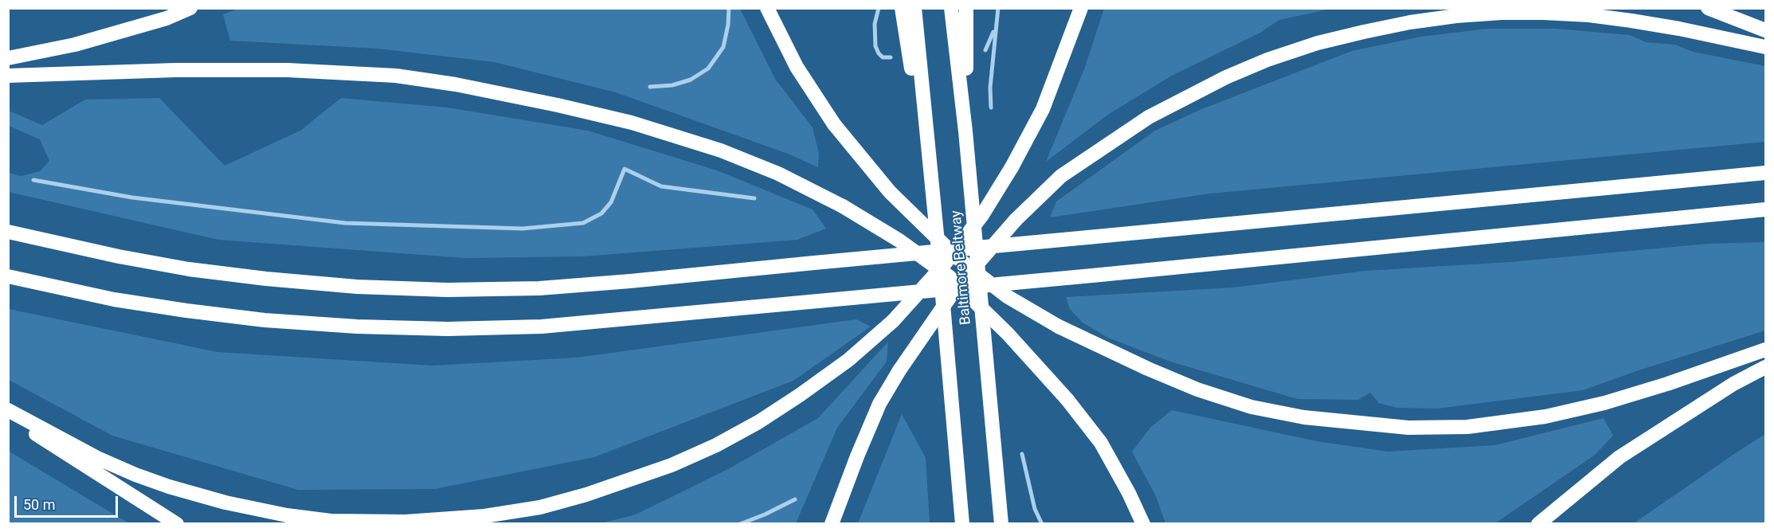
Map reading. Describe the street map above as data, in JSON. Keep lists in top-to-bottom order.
{
  "streets": {
    "highway": ["Baltimore Beltway"]
  },
  "scale_bar": "50 m"
}
